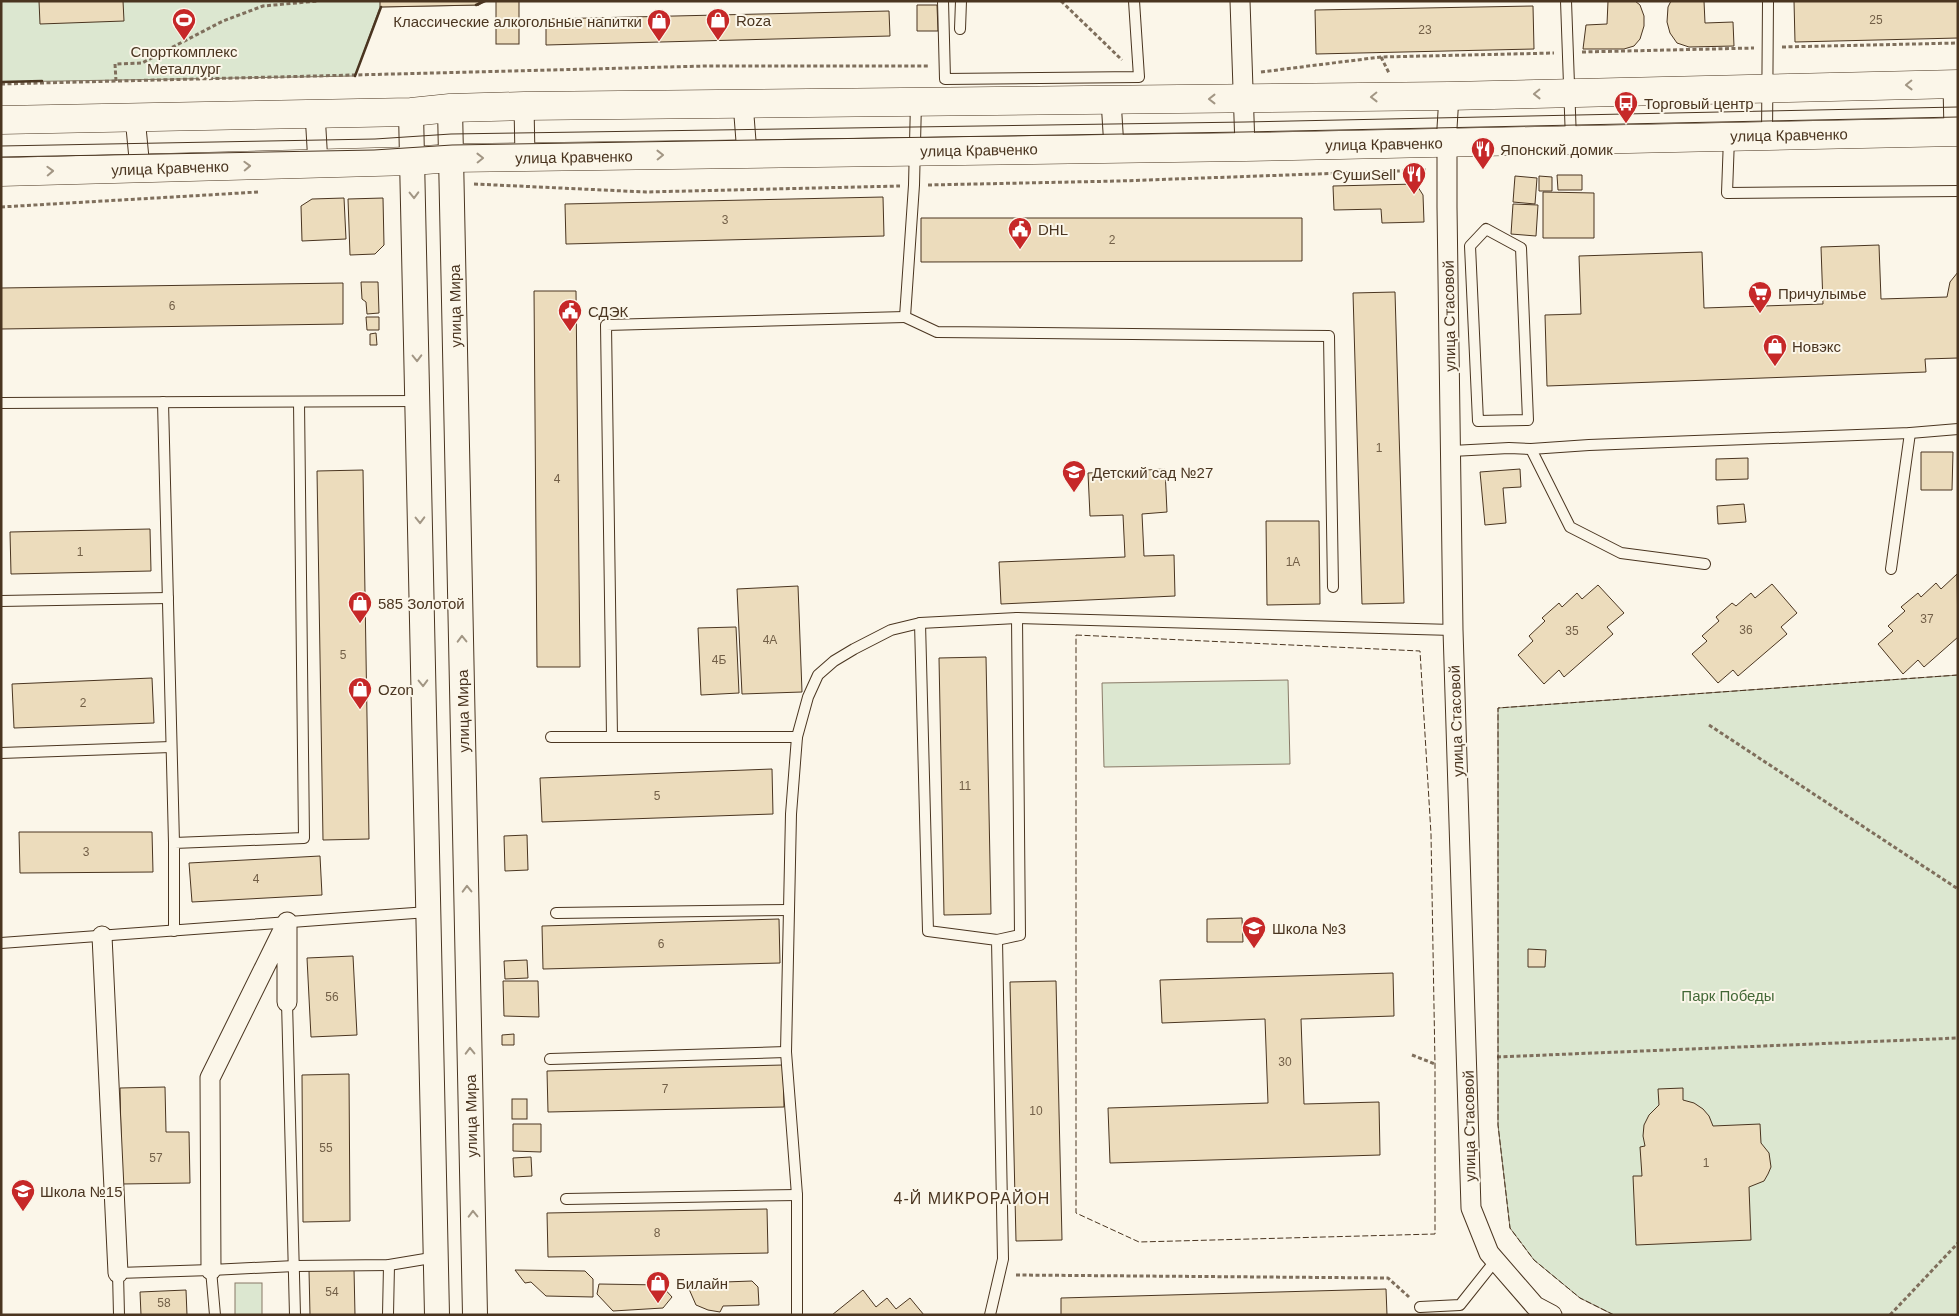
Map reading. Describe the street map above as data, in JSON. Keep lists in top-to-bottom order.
{
  "streets": {
    "main road": ["улица Кравченко"],
    "street": ["улица Мира", "улица Стасовой"]
  },
  "crossings": [
    ["улица Кравченко", "улица Мира"],
    ["улица Кравченко", "улица Стасовой"]
  ],
  "districts": ["4-Й МИКРОРАЙОН"],
  "parks": ["Парк Победы"],
  "places": {
    "sports": ["Спорткомплекс Металлург"],
    "shop": [
      "Roza",
      "Классические алкогольные напитки",
      "Новэкс",
      "585 Золотой",
      "Ozon",
      "Билайн"
    ],
    "bus stop": ["Торговый центр"],
    "restaurant": ["Японский домик", "СушиSell"],
    "public building": ["DHL", "СДЭК"],
    "supermarket": ["Причулымье"],
    "school or university": ["Детский сад №27", "Школа №3", "Школа №15"]
  },
  "house_numbers": [
    "25",
    "23",
    "3",
    "2",
    "6",
    "1",
    "4",
    "1",
    "1А",
    "37",
    "36",
    "35",
    "4А",
    "5",
    "4Б",
    "2",
    "11",
    "5",
    "3",
    "4",
    "6",
    "56",
    "30",
    "7",
    "10",
    "55",
    "57",
    "1",
    "8",
    "54",
    "58"
  ]
}
